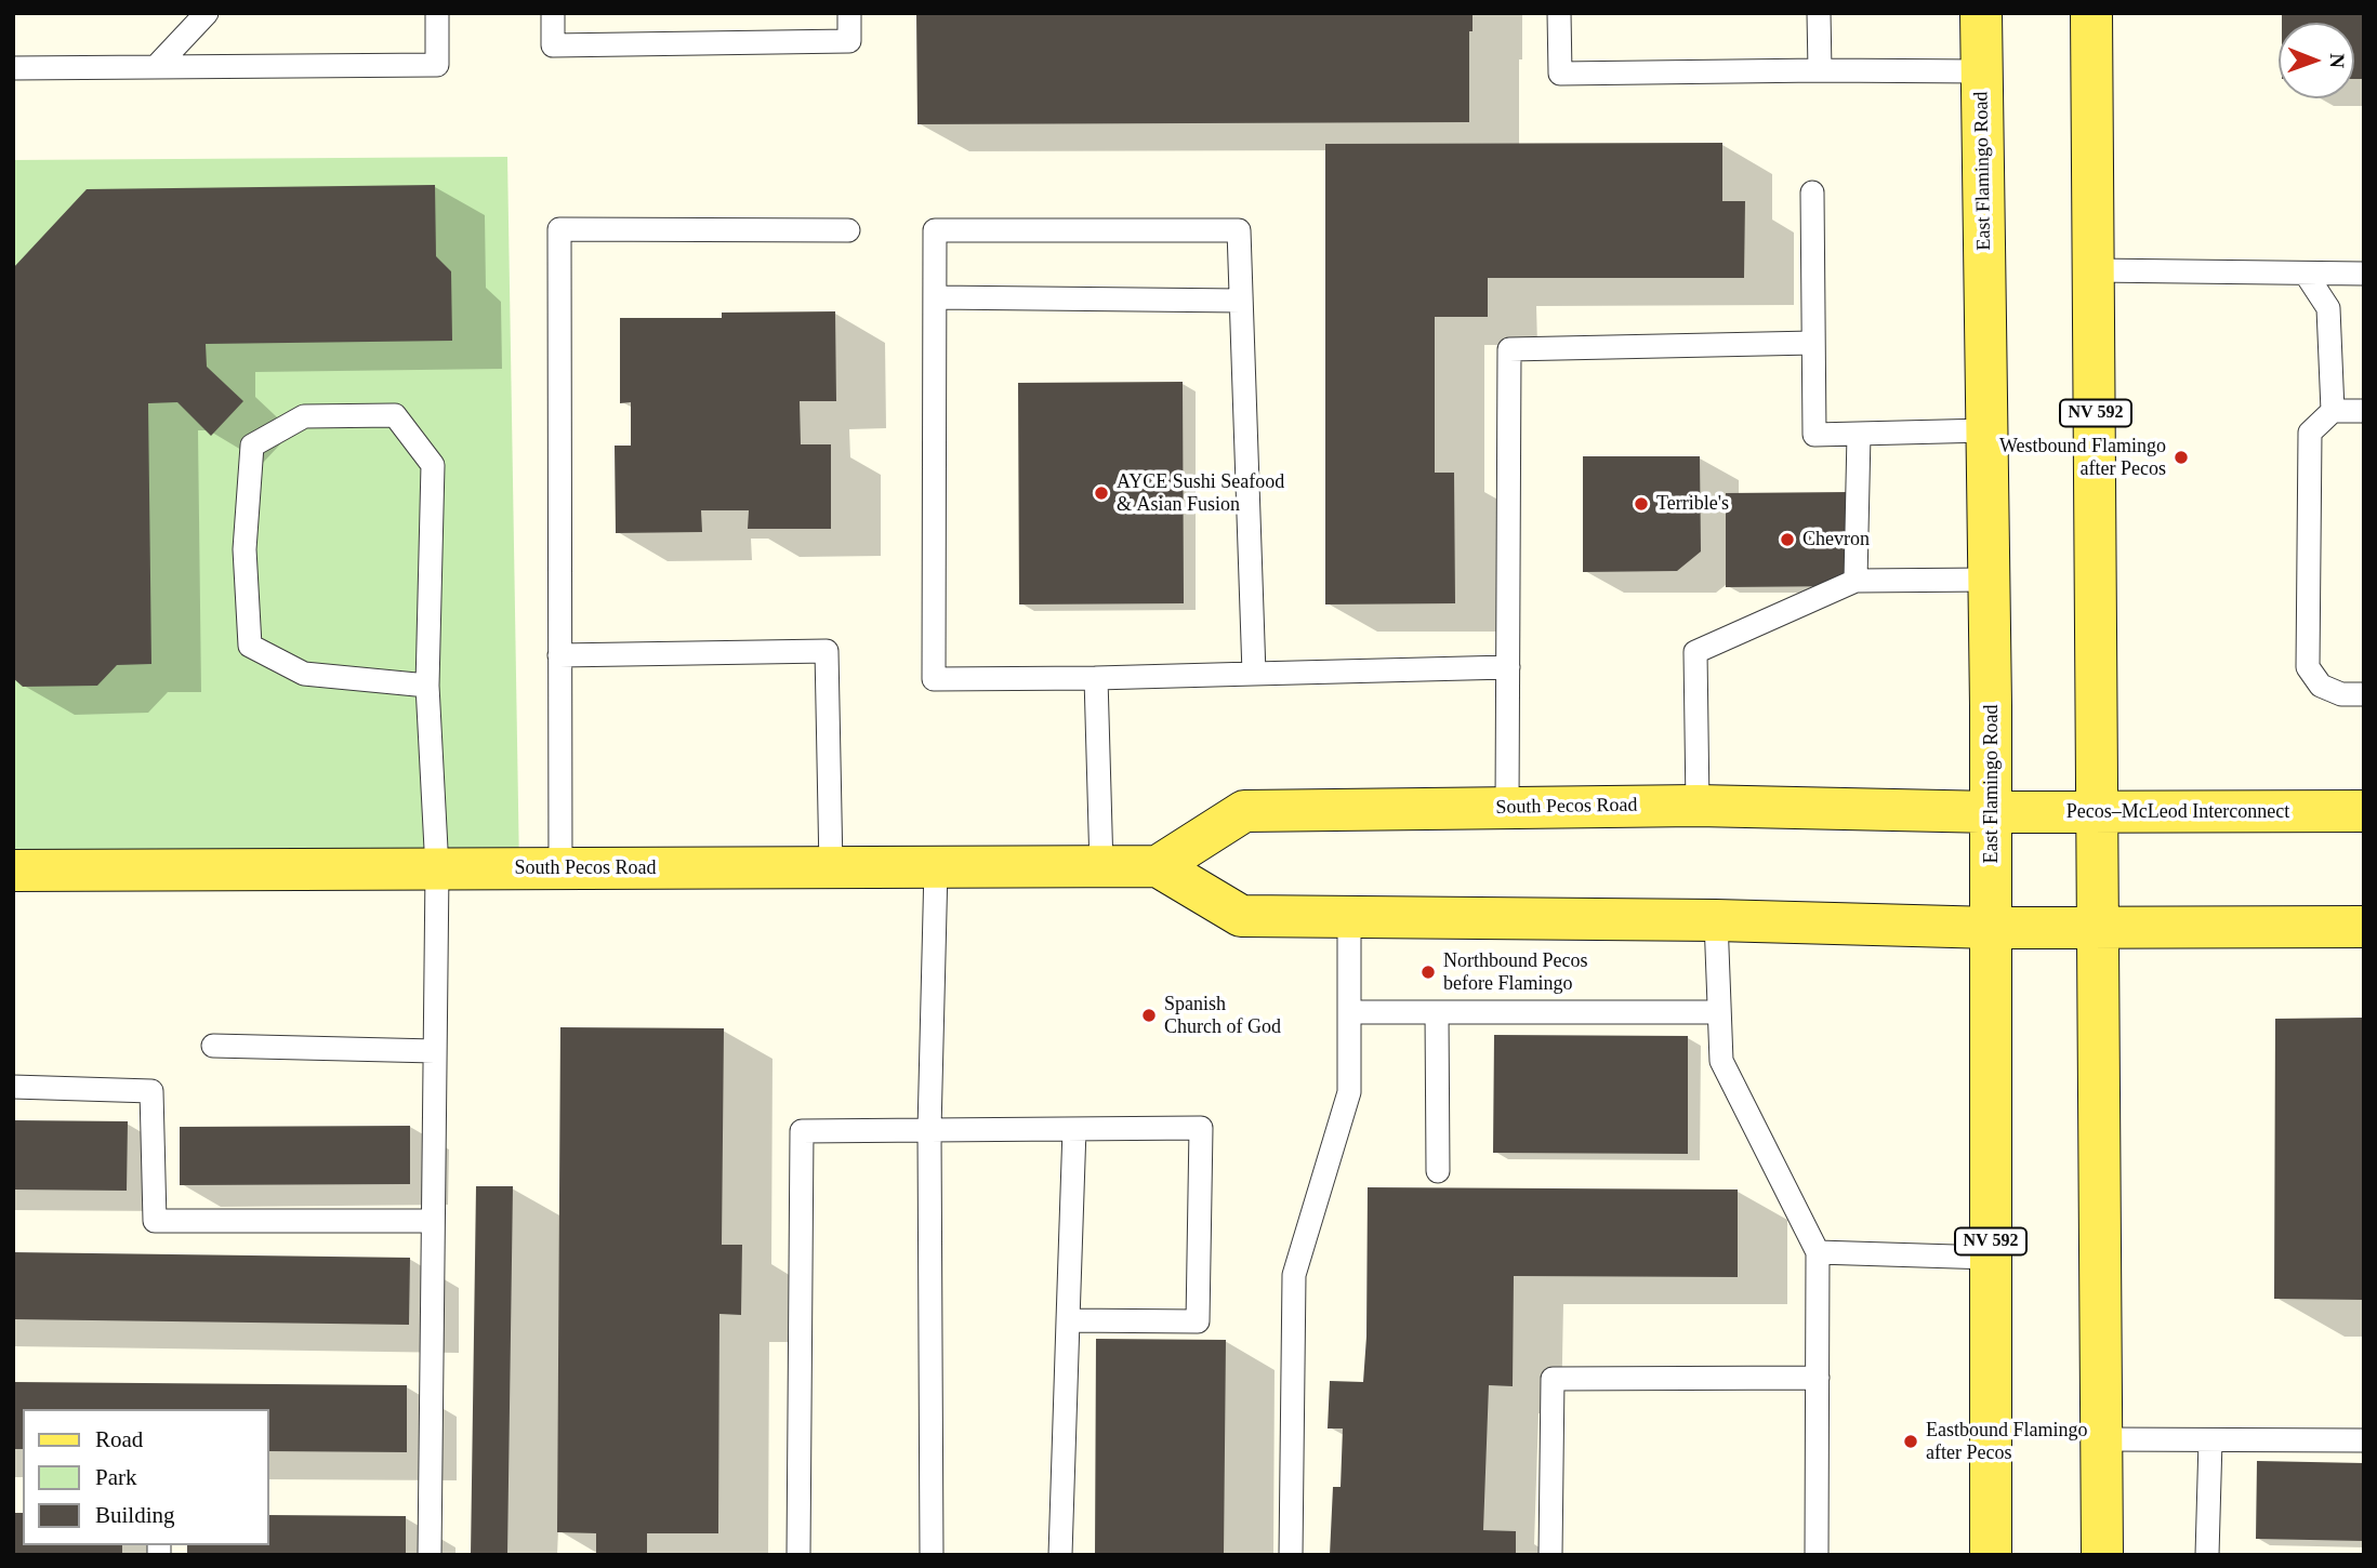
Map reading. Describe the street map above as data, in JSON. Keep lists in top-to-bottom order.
{
  "streets": {
    "main road": [
      "East Flamingo Road",
      "NV 592",
      "South Pecos Road",
      "Pecos–McLeod Interconnect"
    ]
  },
  "crossings": [
    ["East Flamingo Road", "South Pecos Road"],
    ["East Flamingo Road", "Pecos–McLeod Interconnect"],
    ["NV 592", "Pecos–McLeod Interconnect"],
    ["South Pecos Road", "Pecos–McLeod Interconnect"]
  ],
  "places": [
    "Westbound Flamingo after Pecos",
    "AYCE Sushi Seafood & Asian Fusion",
    "Terrible's",
    "Chevron",
    "Northbound Pecos before Flamingo",
    "Spanish Church of God",
    "Eastbound Flamingo after Pecos"
  ],
  "legend": ["Road", "Park", "Building"],
  "north": "right"
}
